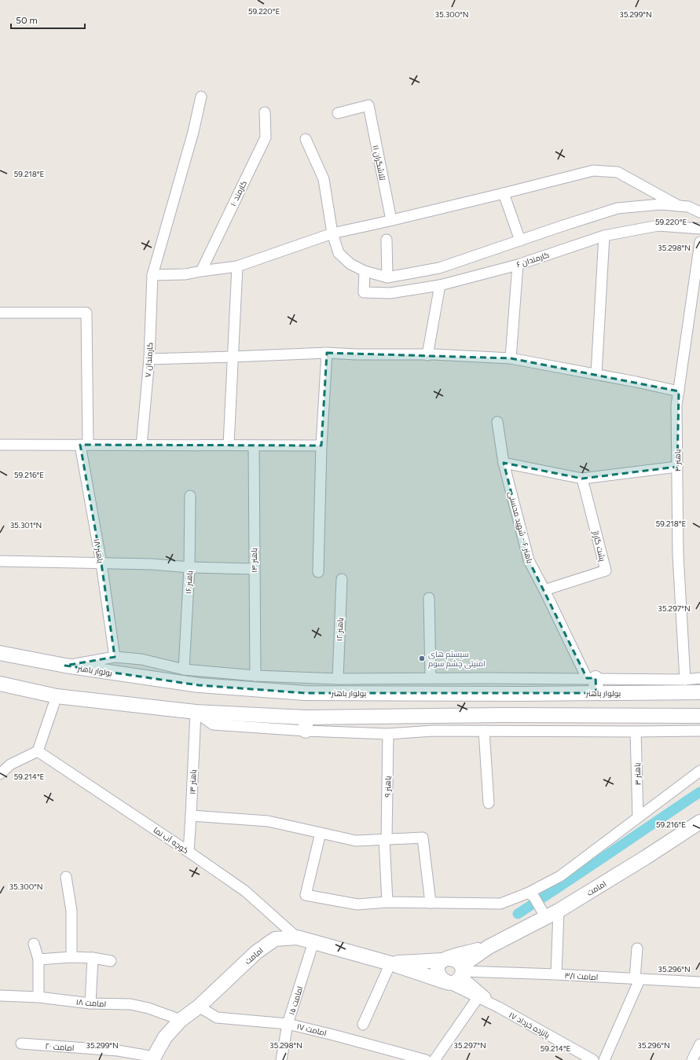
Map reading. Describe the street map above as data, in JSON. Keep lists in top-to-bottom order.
{
  "streets": {
    "main road": ["بولوار باهنر", "امامت"],
    "street": [
      "تلاشگران ۱۱",
      "کارمند ۱۰",
      "کارمندان ۶",
      "کارمندان ۷",
      "باهنر ۴",
      "باهنر ۶ - شهید محسنی",
      "پشت گاراژ",
      "باهنر ۱۸",
      "باهنر ۱۴",
      "باهنر ۱۶",
      "باهنر ۱۲",
      "باهنر ۳",
      "باهنر ۱۳",
      "باهنر ۹",
      "کوچه آب نما",
      "امامت ۳/۱",
      "امامت ۱۵",
      "امامت ۱۸",
      "پانزده خرداد ۱۷",
      "امامت ۱۷",
      "امامت ۲۰"
    ]
  },
  "crossings": [
    ["باهنر ۶ - شهید محسنی", "پشت گاراژ"],
    ["باهنر ۱۳", "کوچه آب نما"],
    ["کوچه آب نما", "امامت"],
    ["امامت", "امامت ۳/۱"],
    ["امامت", "امامت ۱۵"],
    ["امامت", "امامت ۱۸"],
    ["امامت", "پانزده خرداد ۱۷"],
    ["امامت", "امامت ۱۷"],
    ["امامت", "امامت ۲۰"],
    ["امامت ۳/۱", "پانزده خرداد ۱۷"],
    ["امامت ۱۵", "امامت ۱۷"]
  ],
  "places": ["سیستم های امنیتی چشم سوم"],
  "scale_bar": "50 m",
  "coordinates": [
    "59.220°E",
    "35.300°N",
    "35.299°N",
    "59.218°E",
    "35.298°N",
    "59.216°E",
    "35.301°N",
    "35.297°N",
    "59.214°E",
    "35.296°N"
  ]
}
